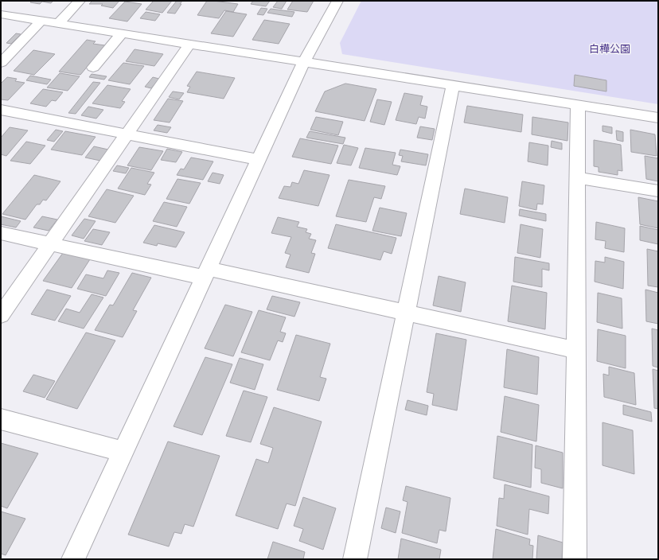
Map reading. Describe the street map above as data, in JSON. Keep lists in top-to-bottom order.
{
  "parks": ["白樺公園"]
}
